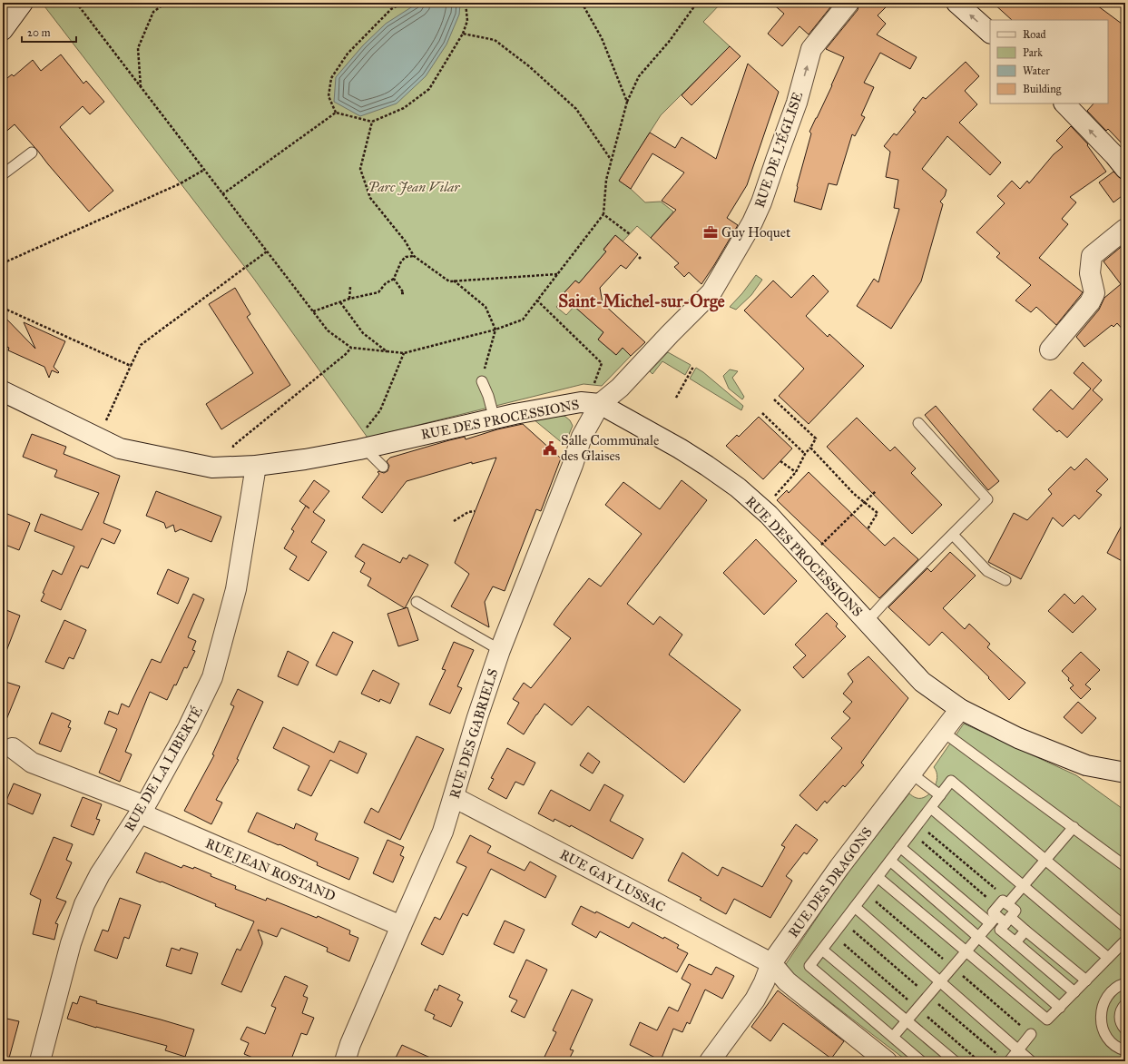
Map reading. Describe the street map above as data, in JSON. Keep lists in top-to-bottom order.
{
  "streets": {
    "street": [
      "RUE DE L'ÉGLISE",
      "RUE DES PROCESSIONS",
      "RUE DES GABRIELS",
      "RUE DE LA LIBERTÉ",
      "RUE JEAN ROSTAND",
      "RUE GAY LUSSAC",
      "RUE DES DRAGONS"
    ]
  },
  "crossings": [
    ["RUE DE L'ÉGLISE", "RUE DES PROCESSIONS"],
    ["RUE DE L'ÉGLISE", "RUE DES GABRIELS"],
    ["RUE DES PROCESSIONS", "RUE DES GABRIELS"],
    ["RUE DES PROCESSIONS", "RUE DE LA LIBERTÉ"],
    ["RUE DES PROCESSIONS", "RUE DES DRAGONS"],
    ["RUE DES GABRIELS", "RUE JEAN ROSTAND"],
    ["RUE DES GABRIELS", "RUE GAY LUSSAC"],
    ["RUE DE LA LIBERTÉ", "RUE JEAN ROSTAND"],
    ["RUE GAY LUSSAC", "RUE DES DRAGONS"]
  ],
  "one_way": ["RUE DE L'ÉGLISE"],
  "districts": ["Saint-Michel-sur-Orge"],
  "parks": ["Parc Jean Vilar"],
  "places": {
    "office": ["Guy Hoquet"],
    "public building": ["Salle Communale des Glaises"]
  },
  "legend": [
    "Road",
    "Park",
    "Water",
    "Building"
  ],
  "scale_bar": "20 m"
}
